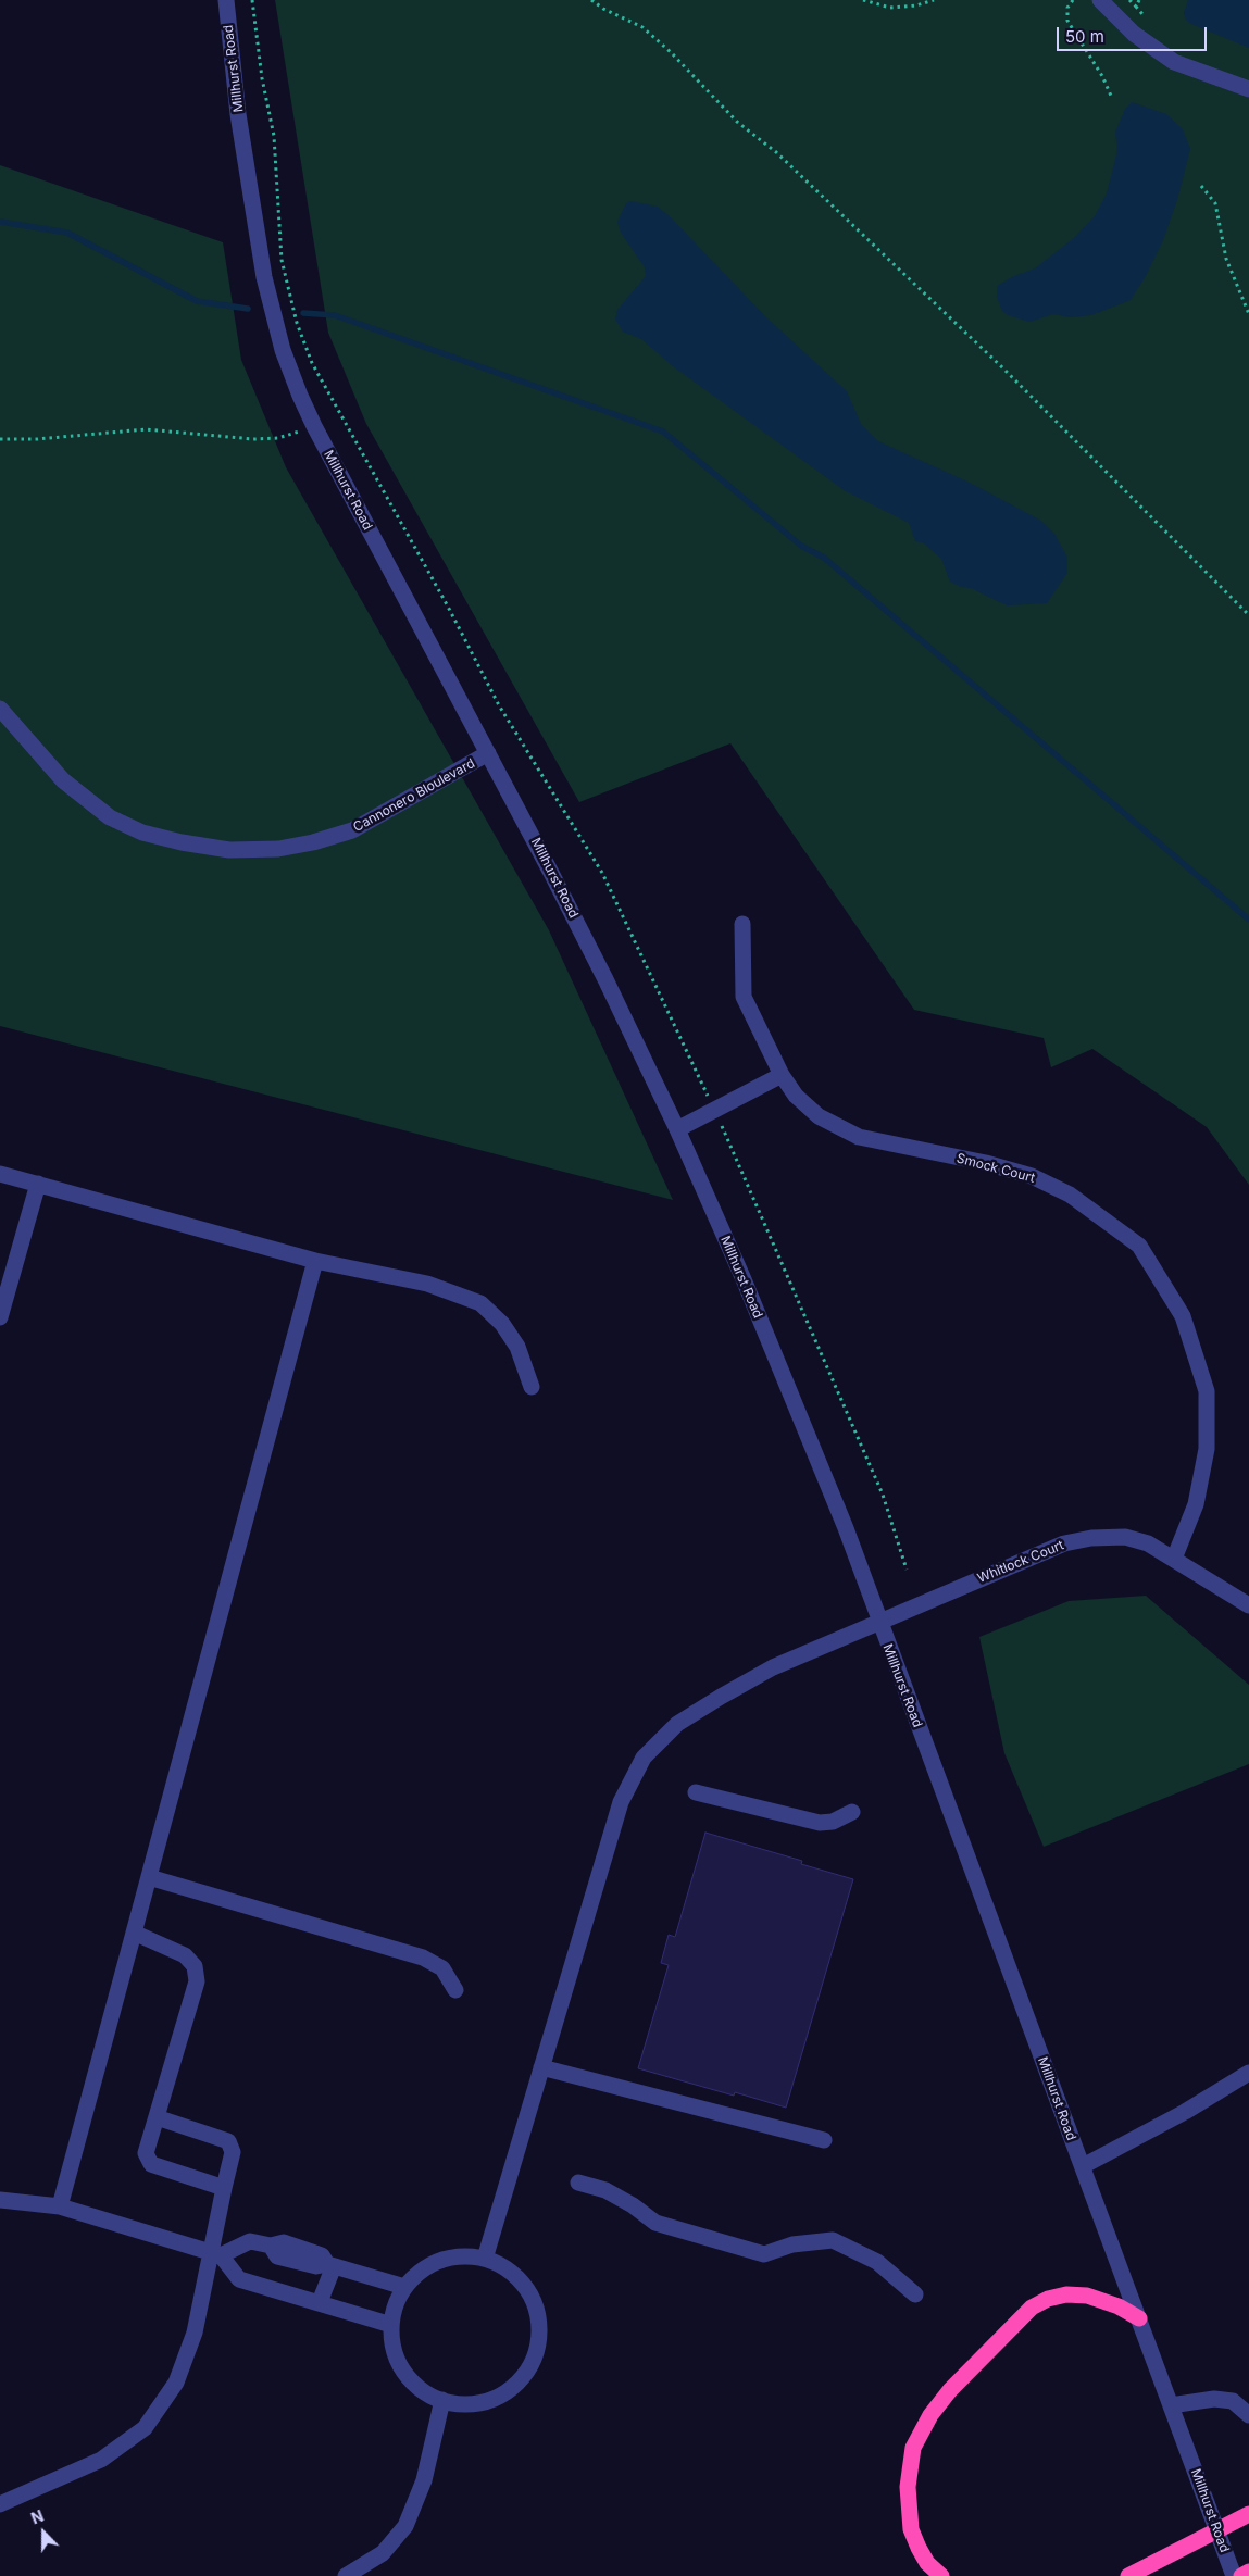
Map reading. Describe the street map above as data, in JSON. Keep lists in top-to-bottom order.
{
  "streets": {
    "street": [
      "Millhurst Road",
      "Cannonero Bloulevard",
      "Smock Court",
      "Whitlock Court"
    ]
  },
  "crossings": [
    ["Millhurst Road", "Cannonero Bloulevard"],
    ["Millhurst Road", "Whitlock Court"],
    ["Smock Court", "Whitlock Court"]
  ],
  "scale_bar": "50 m",
  "north": "top"
}
